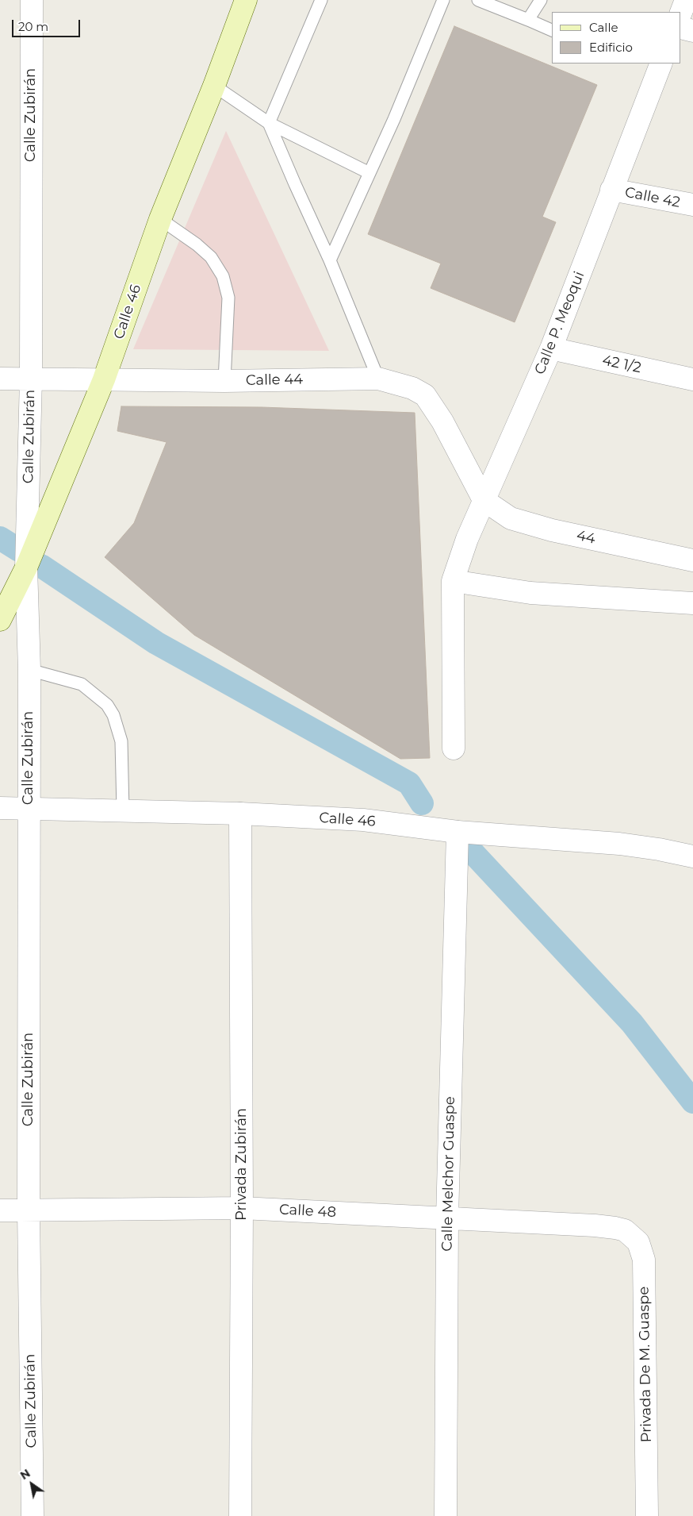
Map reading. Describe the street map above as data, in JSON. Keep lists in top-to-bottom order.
{
  "streets": {
    "main road": ["Calle 46"],
    "street": [
      "Calle Zubirán",
      "Calle 42",
      "Calle P. Meoqui",
      "42 1/2",
      "Calle 44",
      "44",
      "Privada Zubirán",
      "Calle Melchor Guaspe",
      "Calle 48",
      "Privada De M. Guaspe"
    ]
  },
  "crossings": [
    ["Calle Zubirán", "Calle 46"],
    ["Calle Zubirán", "Calle 44"],
    ["Calle Zubirán", "Calle 48"],
    ["Calle 42", "Calle P. Meoqui"],
    ["Calle 46", "Calle 44"],
    ["Calle 46", "Privada Zubirán"],
    ["Calle 46", "Calle Melchor Guaspe"],
    ["Calle P. Meoqui", "42 1/2"],
    ["Calle P. Meoqui", "Calle 44"],
    ["Calle P. Meoqui", "44"],
    ["Calle 44", "44"],
    ["Privada Zubirán", "Calle 48"],
    ["Calle Melchor Guaspe", "Calle 48"],
    ["Calle 48", "Privada De M. Guaspe"]
  ],
  "legend": ["Calle", "Edificio"],
  "scale_bar": "20 m",
  "north": "top left"
}
